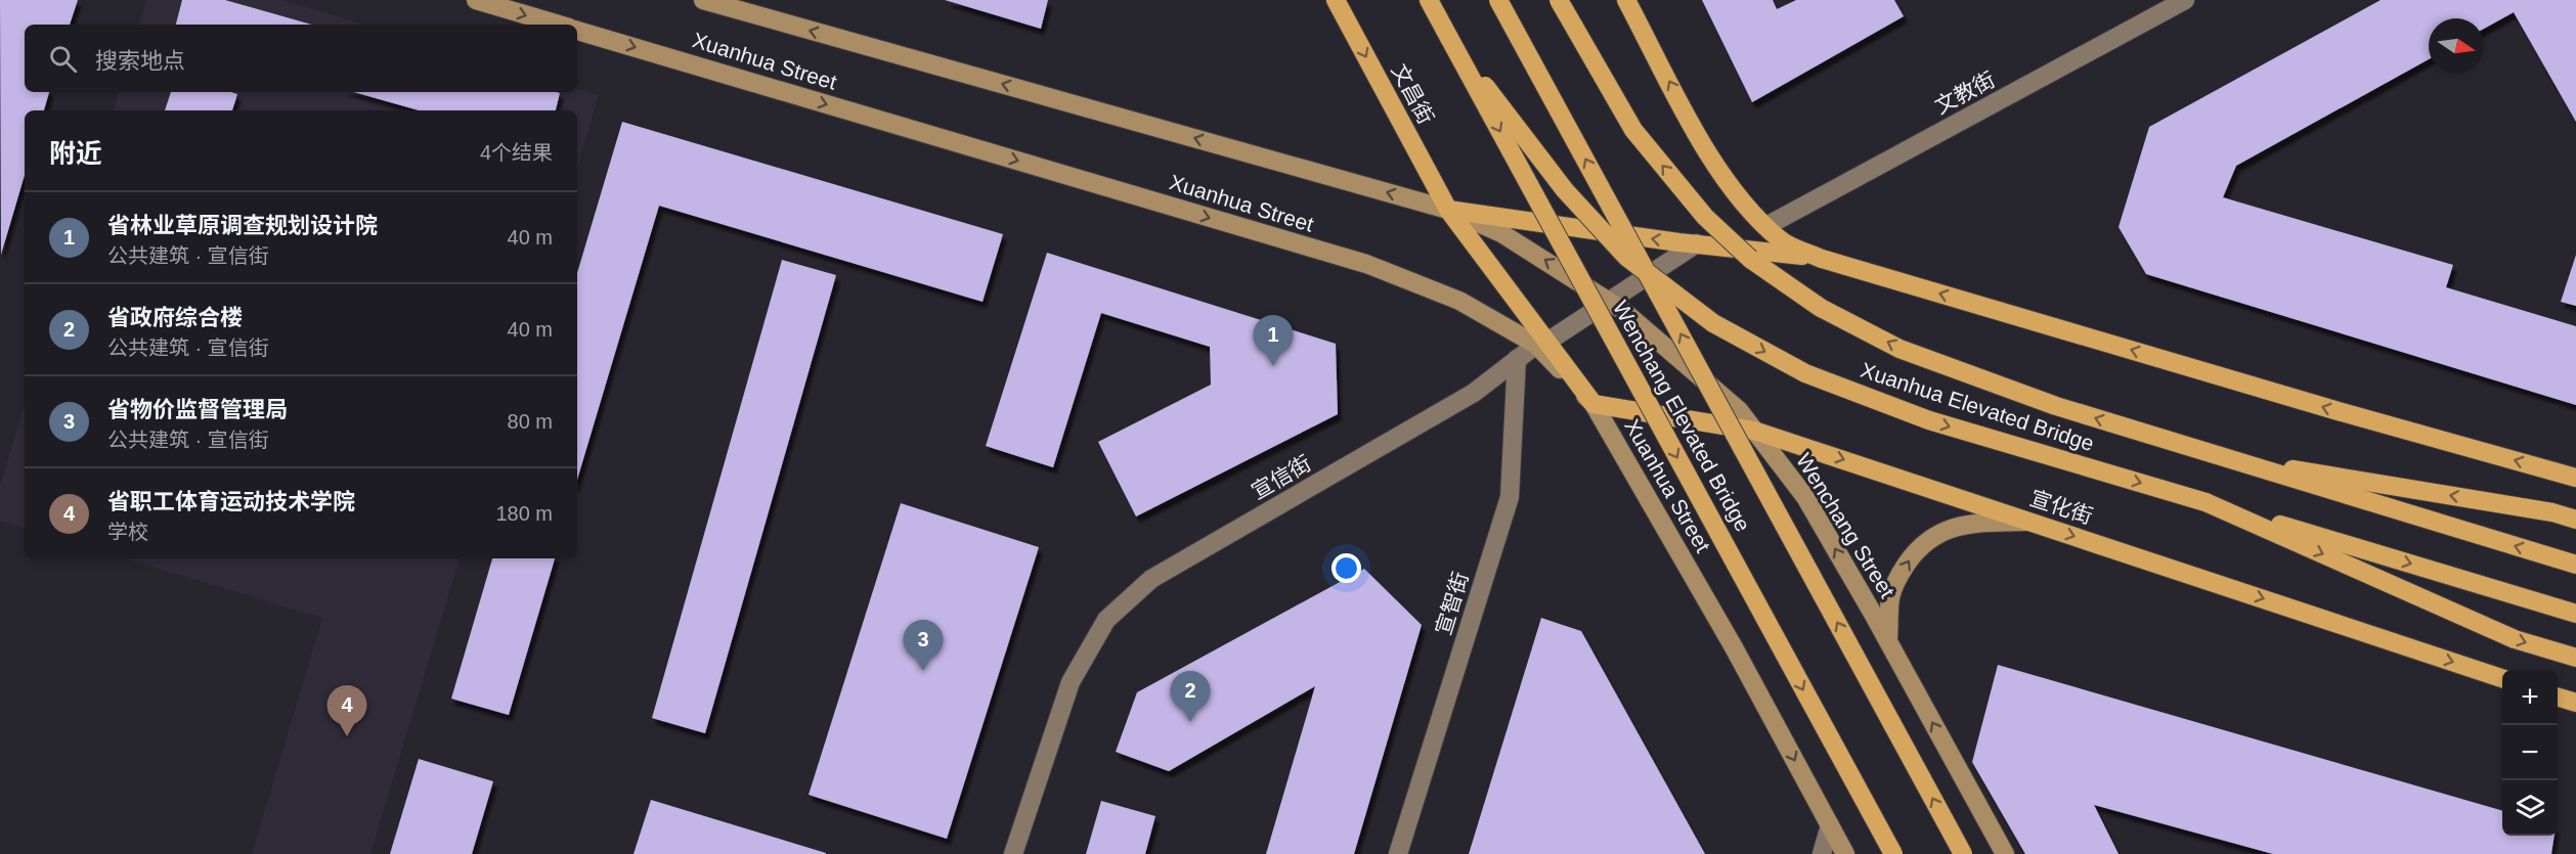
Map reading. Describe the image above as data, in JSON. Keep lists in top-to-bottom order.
{
  "streets": {
    "highway": [
      "文昌街",
      "Xuanhua Elevated Bridge",
      "Wenchang Elevated Bridge",
      "宣化街"
    ],
    "main road": ["Xuanhua Street", "Wenchang Street"],
    "street": ["文教街", "宣信街", "宣智街"]
  },
  "crossings": [
    ["Xuanhua Street", "文昌街"],
    ["Xuanhua Street", "宣信街"],
    ["Xuanhua Street", "宣化街"],
    ["Xuanhua Street", "Wenchang Street"],
    ["文昌街", "宣信街"],
    ["文昌街", "宣化街"],
    ["文昌街", "Wenchang Street"],
    ["Xuanhua Elevated Bridge", "Wenchang Elevated Bridge"],
    ["宣信街", "Wenchang Street"],
    ["宣信街", "宣智街"],
    ["宣化街", "Wenchang Street"]
  ],
  "one_way": ["文昌街", "Wenchang Street"],
  "north": "right",
  "page": {
    "search": "搜索地点",
    "heading": ["附近", "4个结果"],
    "list": [
      {
        "mark": "1",
        "name": "省林业草原调查规划设计院",
        "note": "公共建筑 · 宣信街",
        "value": "40 m"
      },
      {
        "mark": "2",
        "name": "省政府综合楼",
        "note": "公共建筑 · 宣信街",
        "value": "40 m"
      },
      {
        "mark": "3",
        "name": "省物价监督管理局",
        "note": "公共建筑 · 宣信街",
        "value": "80 m"
      },
      {
        "mark": "4",
        "name": "省职工体育运动技术学院",
        "note": "学校",
        "value": "180 m"
      }
    ],
    "pins": [
      "1",
      "3",
      "2",
      "4"
    ],
    "map_buttons": ["+", "−"]
  }
}
